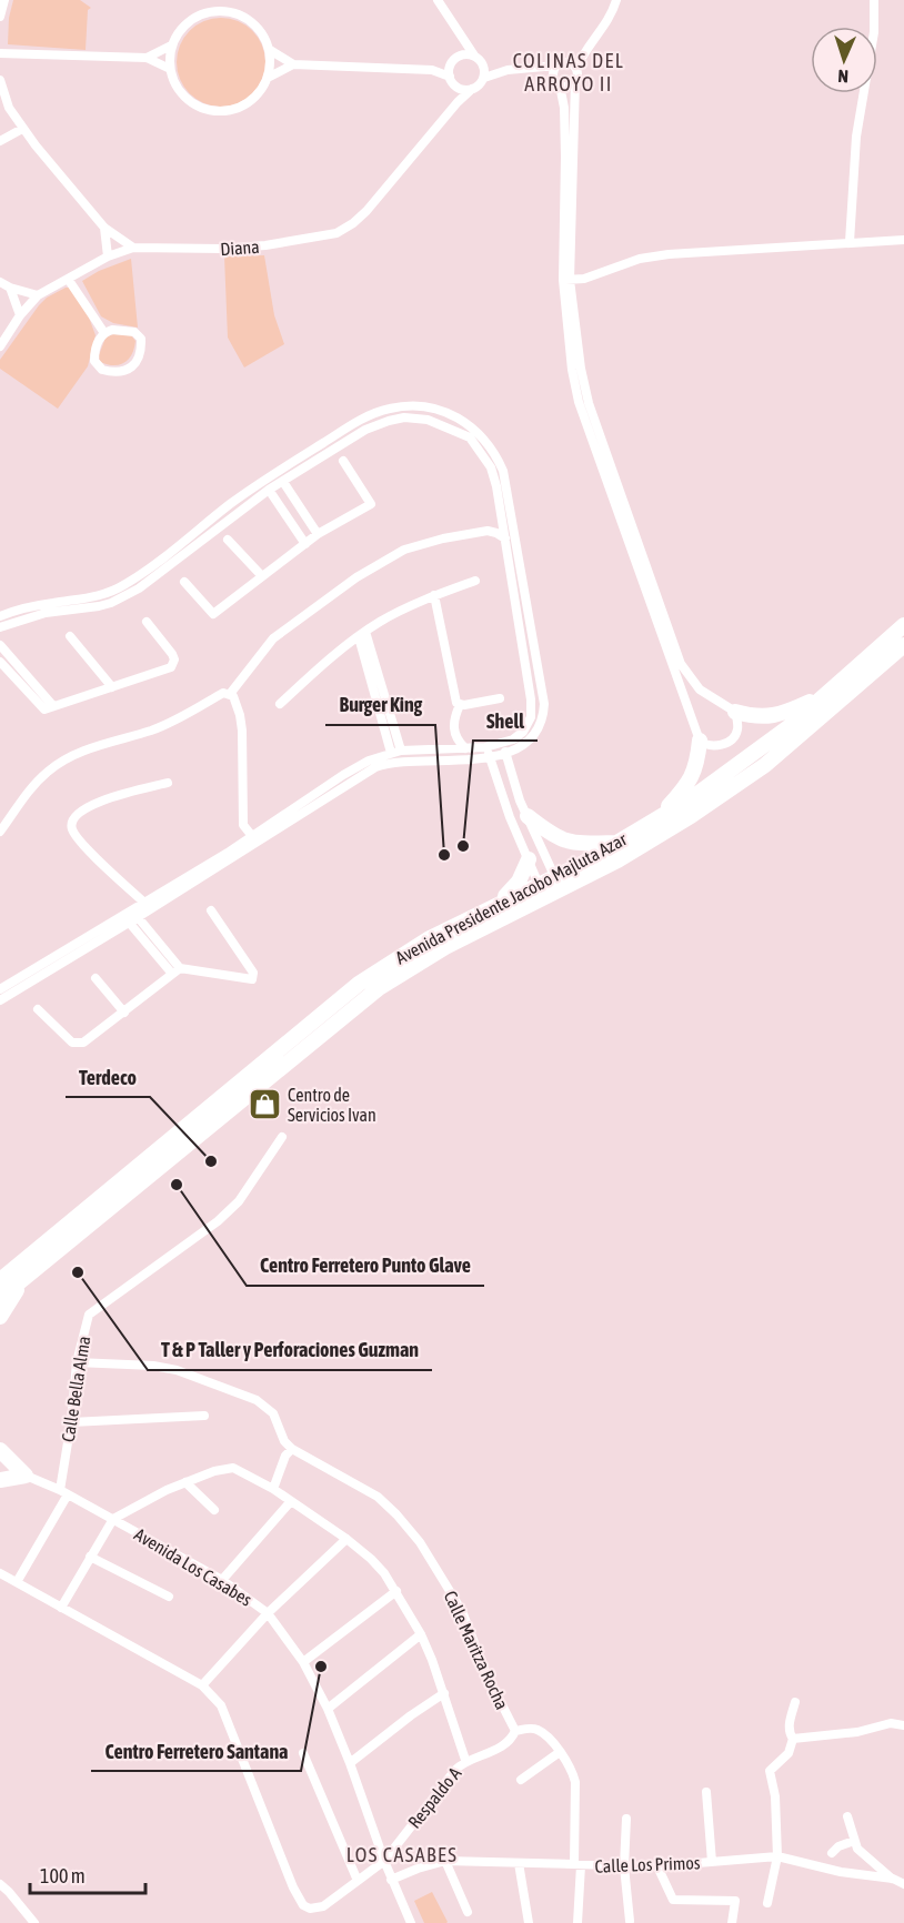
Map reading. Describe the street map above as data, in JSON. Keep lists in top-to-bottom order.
{
  "streets": {
    "main road": ["Avenida Presidente Jacobo Majluta Azar"],
    "street": [
      "Diana",
      "Calle Bella Alma",
      "Avenida Los Casabes",
      "Calle Maritza Rocha",
      "Respaldo A",
      "Calle Los Primos"
    ]
  },
  "crossings": [
    ["Calle Bella Alma", "Avenida Los Casabes"],
    ["Avenida Los Casabes", "Respaldo A"],
    ["Avenida Los Casabes", "Calle Los Primos"],
    ["Calle Maritza Rocha", "Respaldo A"]
  ],
  "districts": ["COLINAS DEL ARROYO II", "LOS CASABES"],
  "places": {
    "other": [
      "Shell",
      "Burger King",
      "Terdeco",
      "Centro Ferretero Punto Glave",
      "T & P Taller y Perforaciones Guzman",
      "Centro Ferretero Santana"
    ],
    "shop": ["Centro de Servicios Ivan"]
  },
  "scale_bar": "100 m",
  "north": "bottom"
}
